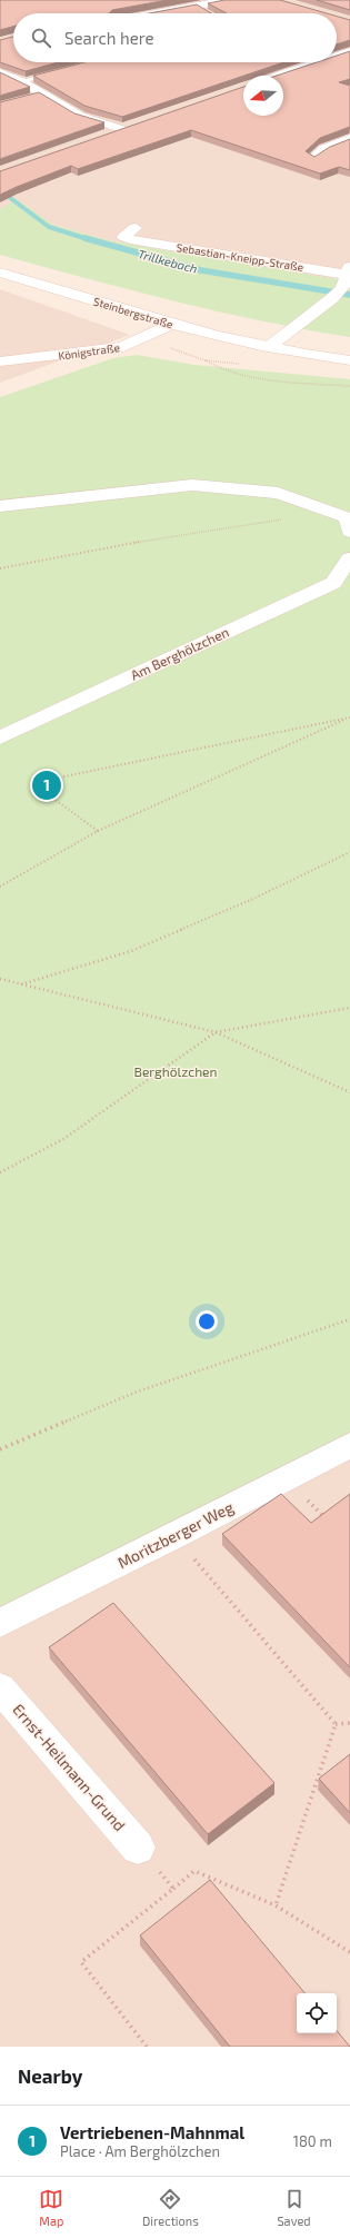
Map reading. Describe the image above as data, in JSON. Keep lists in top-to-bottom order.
{
  "streets": {
    "street": [
      "Sebastian-Kneipp-Straße",
      "Steinbergstraße",
      "Königstraße",
      "Am Berghölzchen",
      "Moritzberger Weg",
      "Ernst-Heilmann-Grund"
    ]
  },
  "crossings": [
    ["Steinbergstraße", "Königstraße"]
  ],
  "water": ["Trillkebach"],
  "parks": ["Berghölzchen"],
  "north": "left",
  "page": {
    "search": "Search here",
    "pins": "1",
    "heading": "Nearby",
    "list": [
      {
        "mark": "1",
        "name": "Vertriebenen-Mahnmal",
        "note": "Place · Am Berghölzchen",
        "value": "180 m"
      }
    ],
    "nav": ["Map", "Directions", "Saved"]
  }
}
